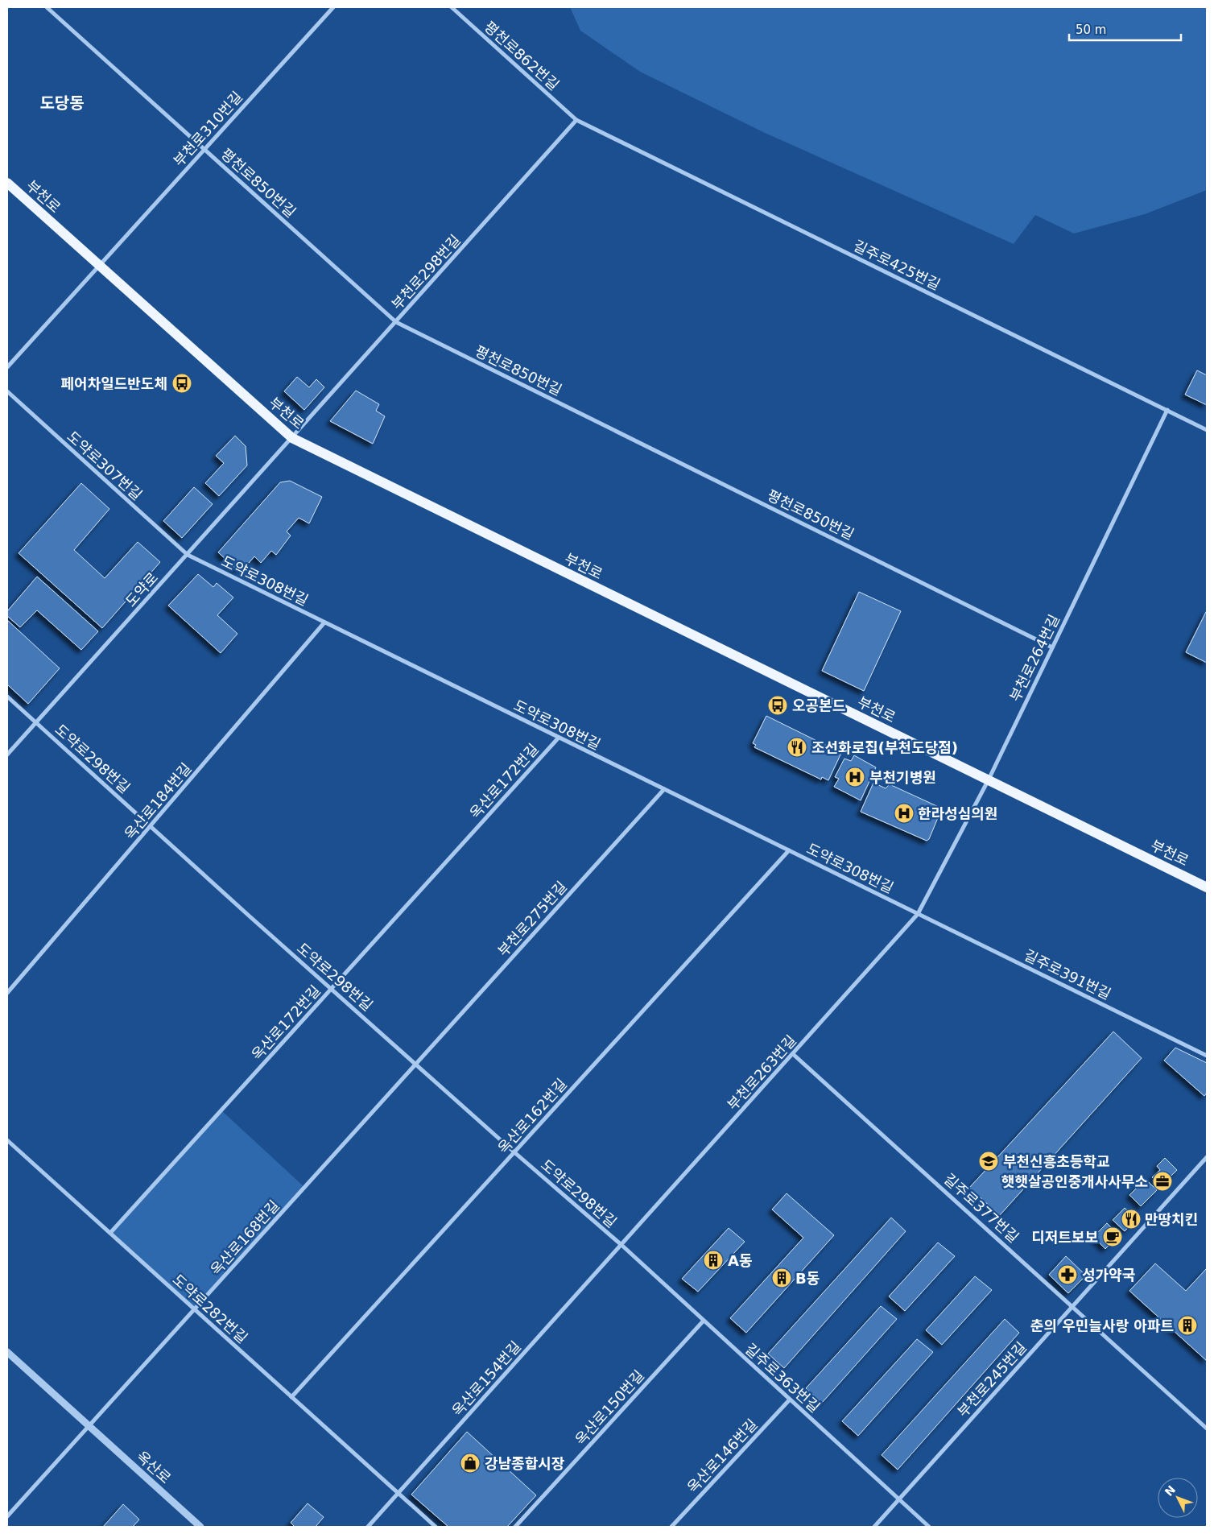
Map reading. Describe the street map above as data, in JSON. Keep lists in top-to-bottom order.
{
  "streets": {
    "main road": ["부천로"],
    "street": [
      "평천로862번길",
      "부천로310번길",
      "평천로850번길",
      "길주로425번길",
      "부천로298번길",
      "도약로307번길",
      "도약로308번길",
      "도약로",
      "부천로264번길",
      "도약로298번길",
      "옥산로172번길",
      "옥산로184번길",
      "부천로275번길",
      "길주로391번길",
      "부천로263번길",
      "옥산로162번길",
      "길주로377번길",
      "옥산로168번길",
      "도약로282번길",
      "길주로363번길",
      "옥산로154번길",
      "부천로245번길",
      "옥산로150번길",
      "옥산로146번길",
      "옥산로"
    ]
  },
  "crossings": [
    ["평천로862번길", "길주로425번길"],
    ["평천로862번길", "부천로298번길"],
    ["부천로310번길", "평천로850번길"],
    ["부천로310번길", "부천로"],
    ["평천로850번길", "부천로298번길"],
    ["평천로850번길", "부천로264번길"],
    ["부천로", "부천로298번길"],
    ["부천로", "도약로"],
    ["부천로", "부천로264번길"],
    ["길주로425번길", "부천로298번길"],
    ["길주로425번길", "부천로264번길"],
    ["부천로298번길", "도약로"],
    ["도약로307번길", "도약로308번길"],
    ["도약로307번길", "도약로"],
    ["도약로308번길", "도약로"],
    ["도약로308번길", "부천로264번길"],
    ["도약로308번길", "옥산로172번길"],
    ["도약로308번길", "옥산로184번길"],
    ["도약로308번길", "부천로275번길"],
    ["도약로308번길", "길주로391번길"],
    ["도약로308번길", "부천로263번길"],
    ["도약로308번길", "옥산로162번길"],
    ["도약로", "도약로298번길"],
    ["부천로264번길", "길주로391번길"],
    ["부천로264번길", "부천로263번길"],
    ["도약로298번길", "옥산로172번길"],
    ["도약로298번길", "옥산로184번길"],
    ["도약로298번길", "부천로275번길"],
    ["도약로298번길", "부천로263번길"],
    ["도약로298번길", "옥산로162번길"],
    ["도약로298번길", "옥산로168번길"],
    ["도약로298번길", "길주로363번길"],
    ["도약로298번길", "옥산로154번길"],
    ["옥산로172번길", "도약로282번길"],
    ["부천로275번길", "옥산로168번길"],
    ["길주로391번길", "부천로263번길"],
    ["부천로263번길", "길주로377번길"],
    ["부천로263번길", "길주로363번길"],
    ["부천로263번길", "옥산로154번길"],
    ["옥산로162번길", "도약로282번길"],
    ["길주로377번길", "부천로245번길"],
    ["옥산로168번길", "도약로282번길"],
    ["옥산로168번길", "옥산로"],
    ["도약로282번길", "옥산로154번길"],
    ["길주로363번길", "옥산로154번길"],
    ["길주로363번길", "부천로245번길"],
    ["길주로363번길", "옥산로150번길"],
    ["길주로363번길", "옥산로146번길"]
  ],
  "districts": ["도당동"],
  "places": {
    "bus stop": ["페어차일드반도체", "오공본드"],
    "restaurant": ["조선화로집(부천도당점)", "만땅치킨"],
    "hospital": ["부천기병원", "한라성심의원"],
    "school or university": ["부천신흥초등학교"],
    "office": ["햇햇살공인중개사사무소"],
    "cafe": ["디저트보보"],
    "building": ["A동", "B동", "춘의 우민늘사랑 아파트"],
    "pharmacy": ["성가약국"],
    "shop": ["강남종합시장"]
  },
  "scale_bar": "50 m",
  "north": "top left"
}
